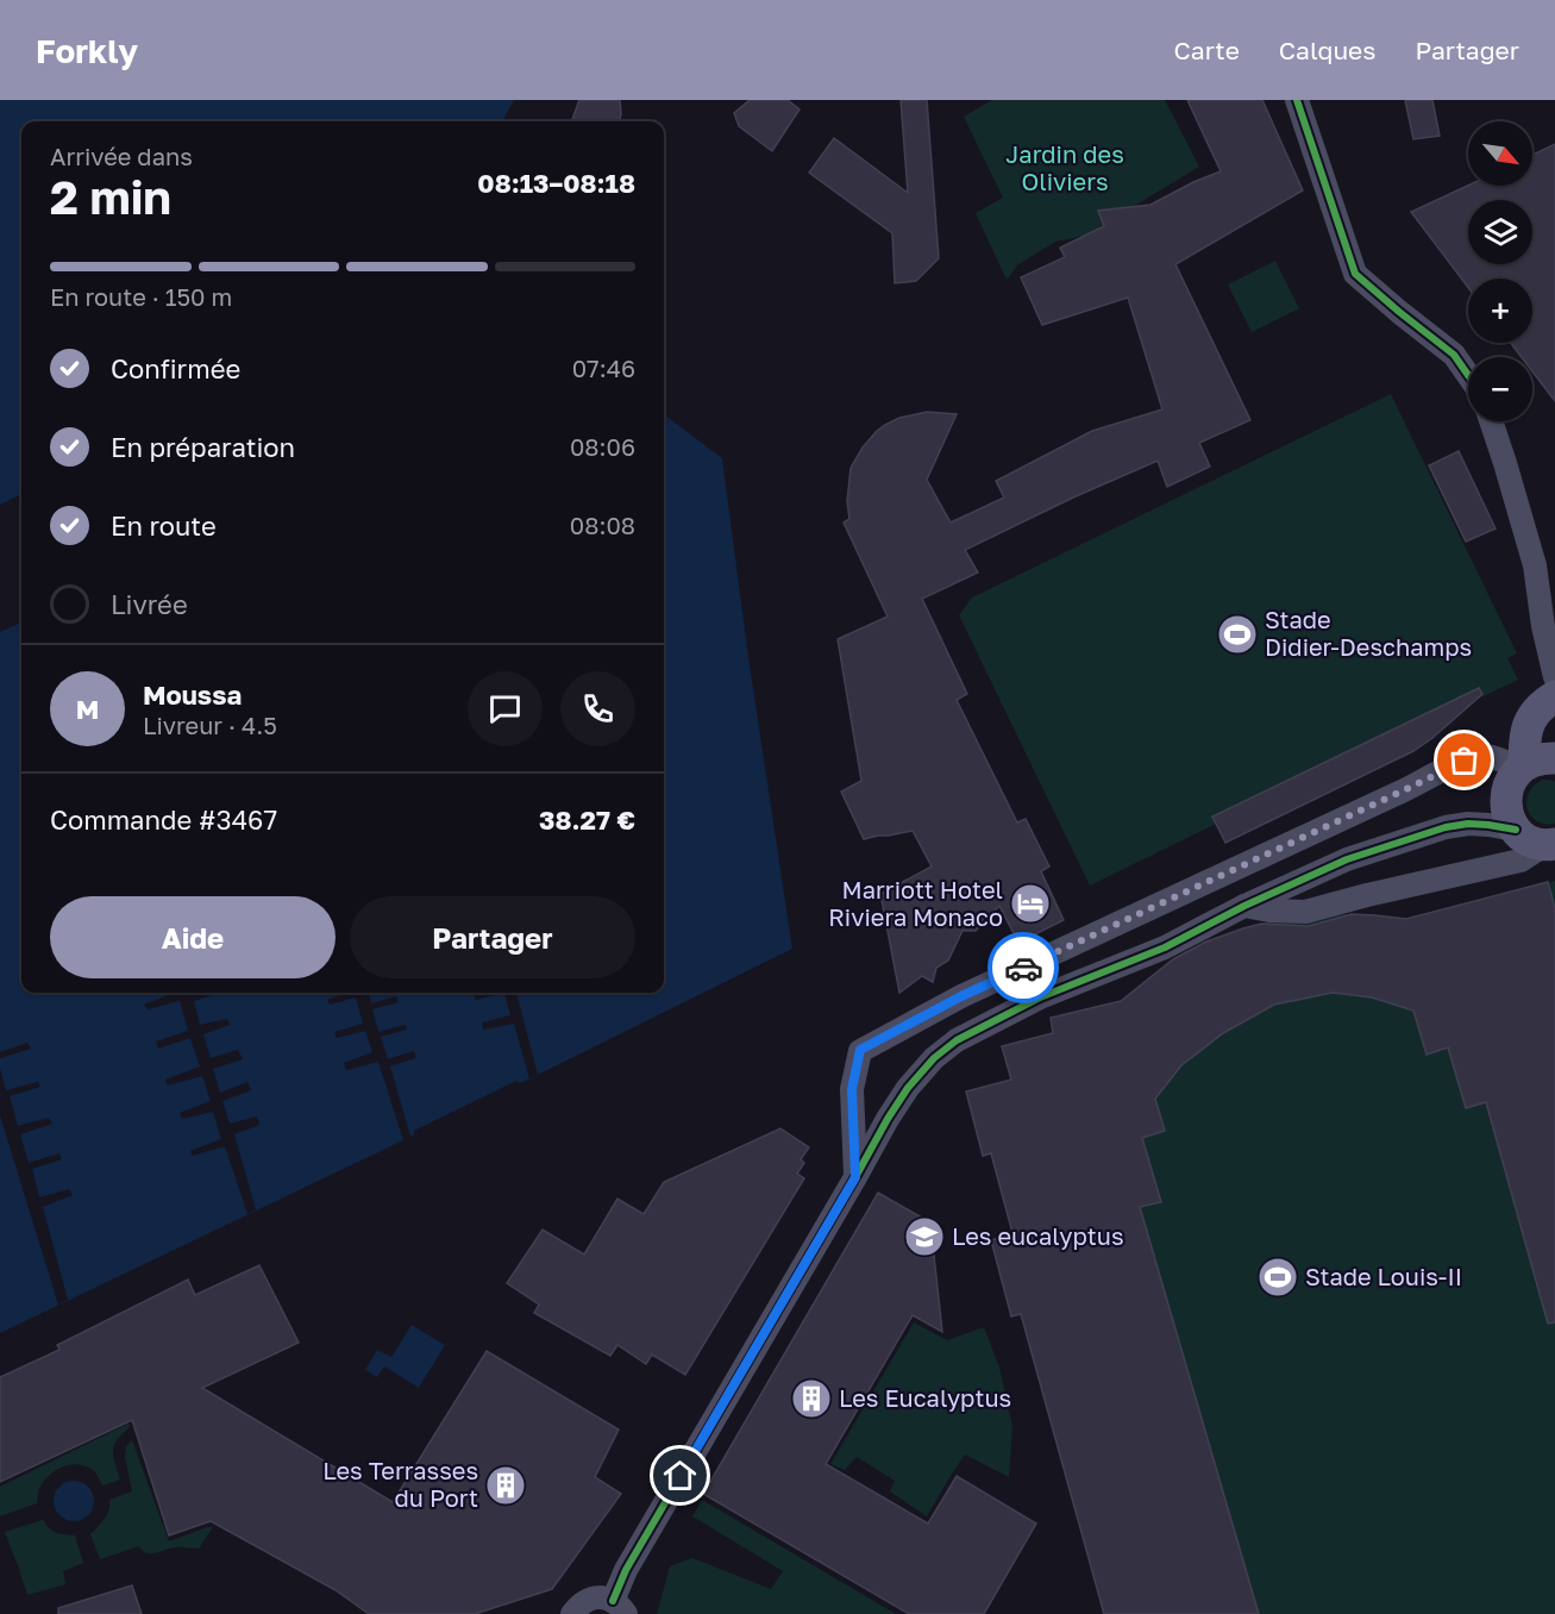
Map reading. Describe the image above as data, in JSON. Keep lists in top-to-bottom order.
{
  "parks": ["Jardin des Oliviers"],
  "places": {
    "sports": ["Stade Didier-Deschamps", "Stade Louis-II"],
    "hotel": ["Marriott Hotel Riviera Monaco"],
    "school or university": ["Les eucalyptus"],
    "building": ["Les Eucalyptus", "Les Terrasses du Port"]
  },
  "north": "bottom right",
  "page": {
    "header": "Forkly",
    "nav": ["Carte", "Calques", "Partager"],
    "map_buttons": ["+", "−"],
    "heading": ["2 min", "Arrivée dans", "08:13–08:18"],
    "panel": [
      "Moussa",
      "Livreur · 4.5",
      "Commande #3467",
      "38.27 €"
    ],
    "bar": "En route · 150 m",
    "list": [
      ["Confirmée", "07:46"],
      ["En préparation", "08:06"],
      ["En route", "08:08"],
      "Livrée"
    ],
    "round": "M",
    "buttons": ["Aide", "Partager"]
  }
}
